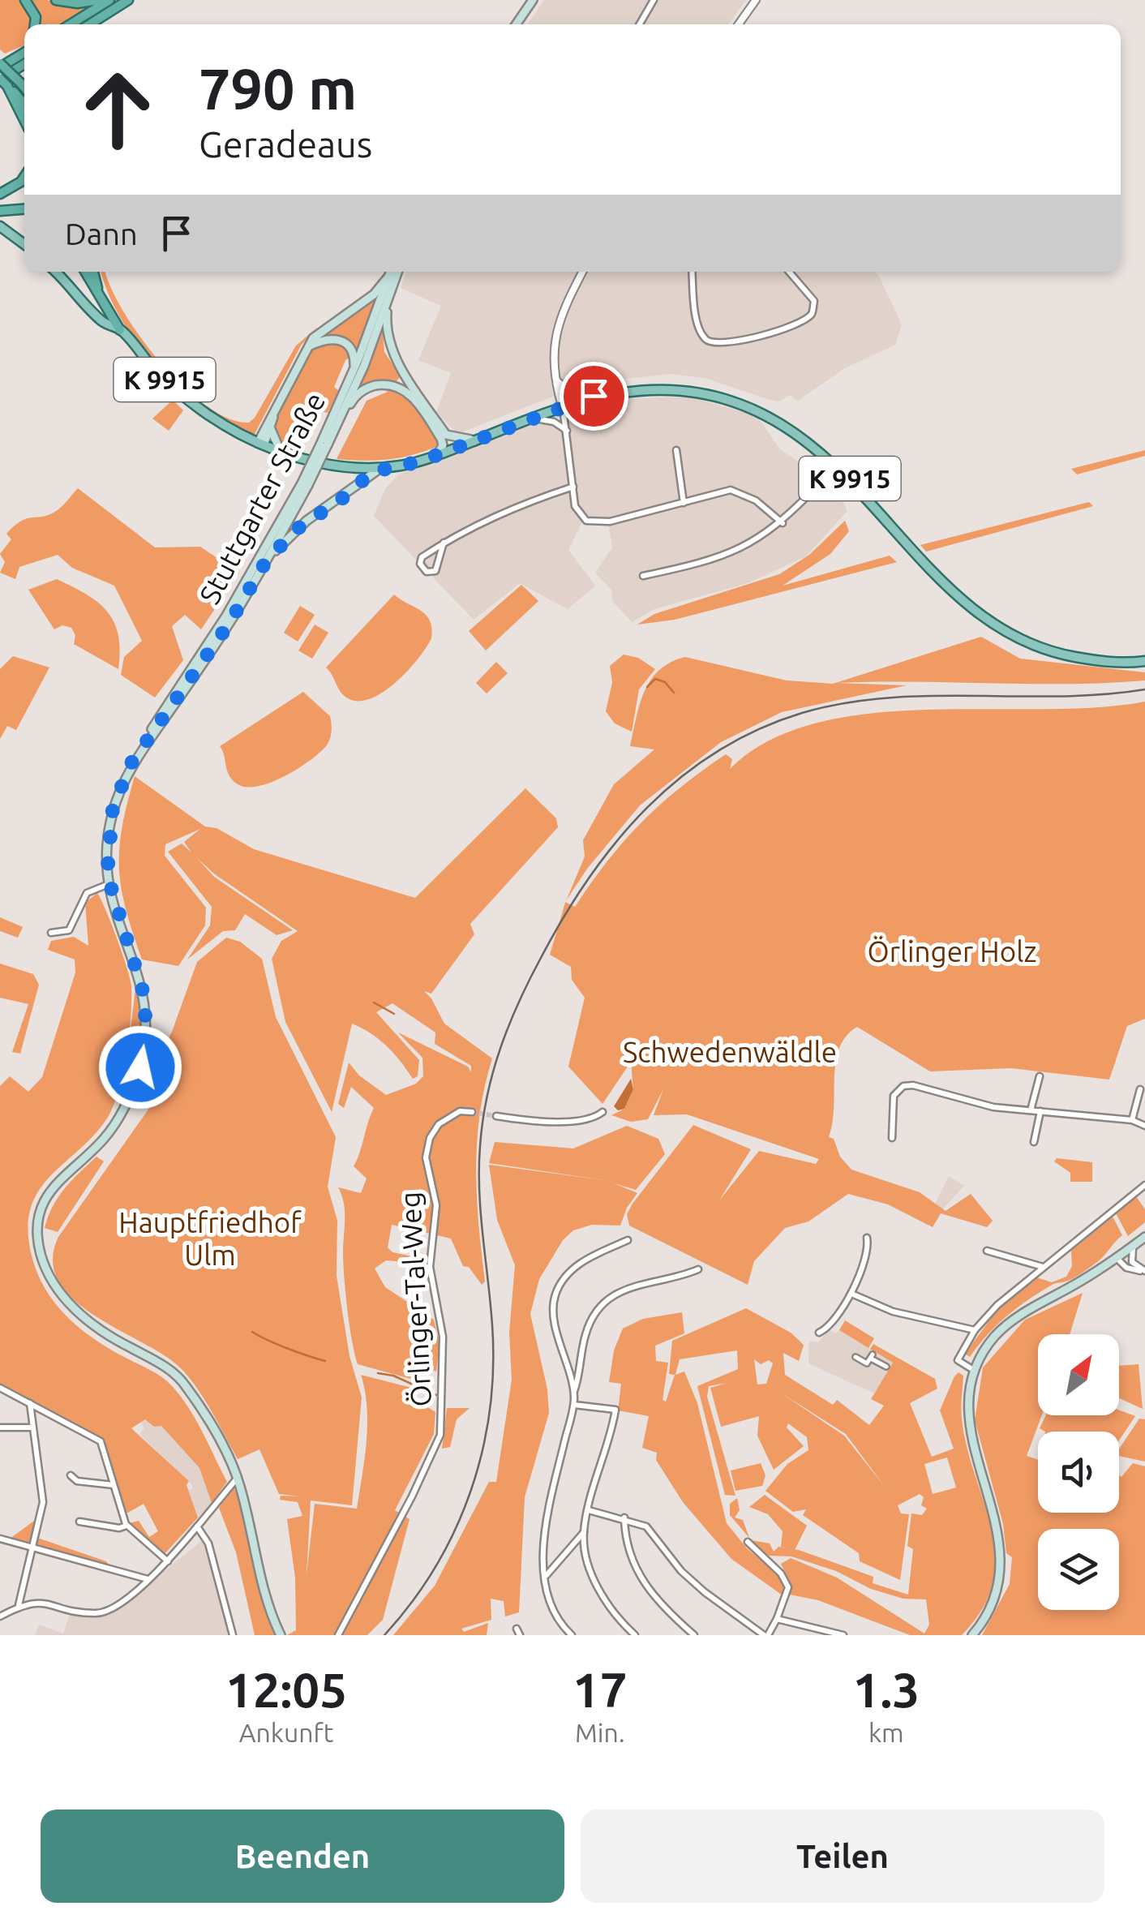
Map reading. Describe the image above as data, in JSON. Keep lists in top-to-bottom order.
{
  "streets": {
    "highway": ["K 9915"],
    "main road": ["Stuttgarter Straße"],
    "street": ["Örlinger-Tal-Weg"]
  },
  "parks": ["Örlinger Holz", "Schwedenwäldle", "Hauptfriedhof Ulm"],
  "north": "top right",
  "page": {
    "turn": ["790 m", "Geradeaus"],
    "then": "Dann",
    "eta": [
      "12:05",
      "Ankunft",
      "17",
      "Min.",
      "1.3",
      "km"
    ],
    "buttons": ["Beenden", "Teilen"]
  }
}
